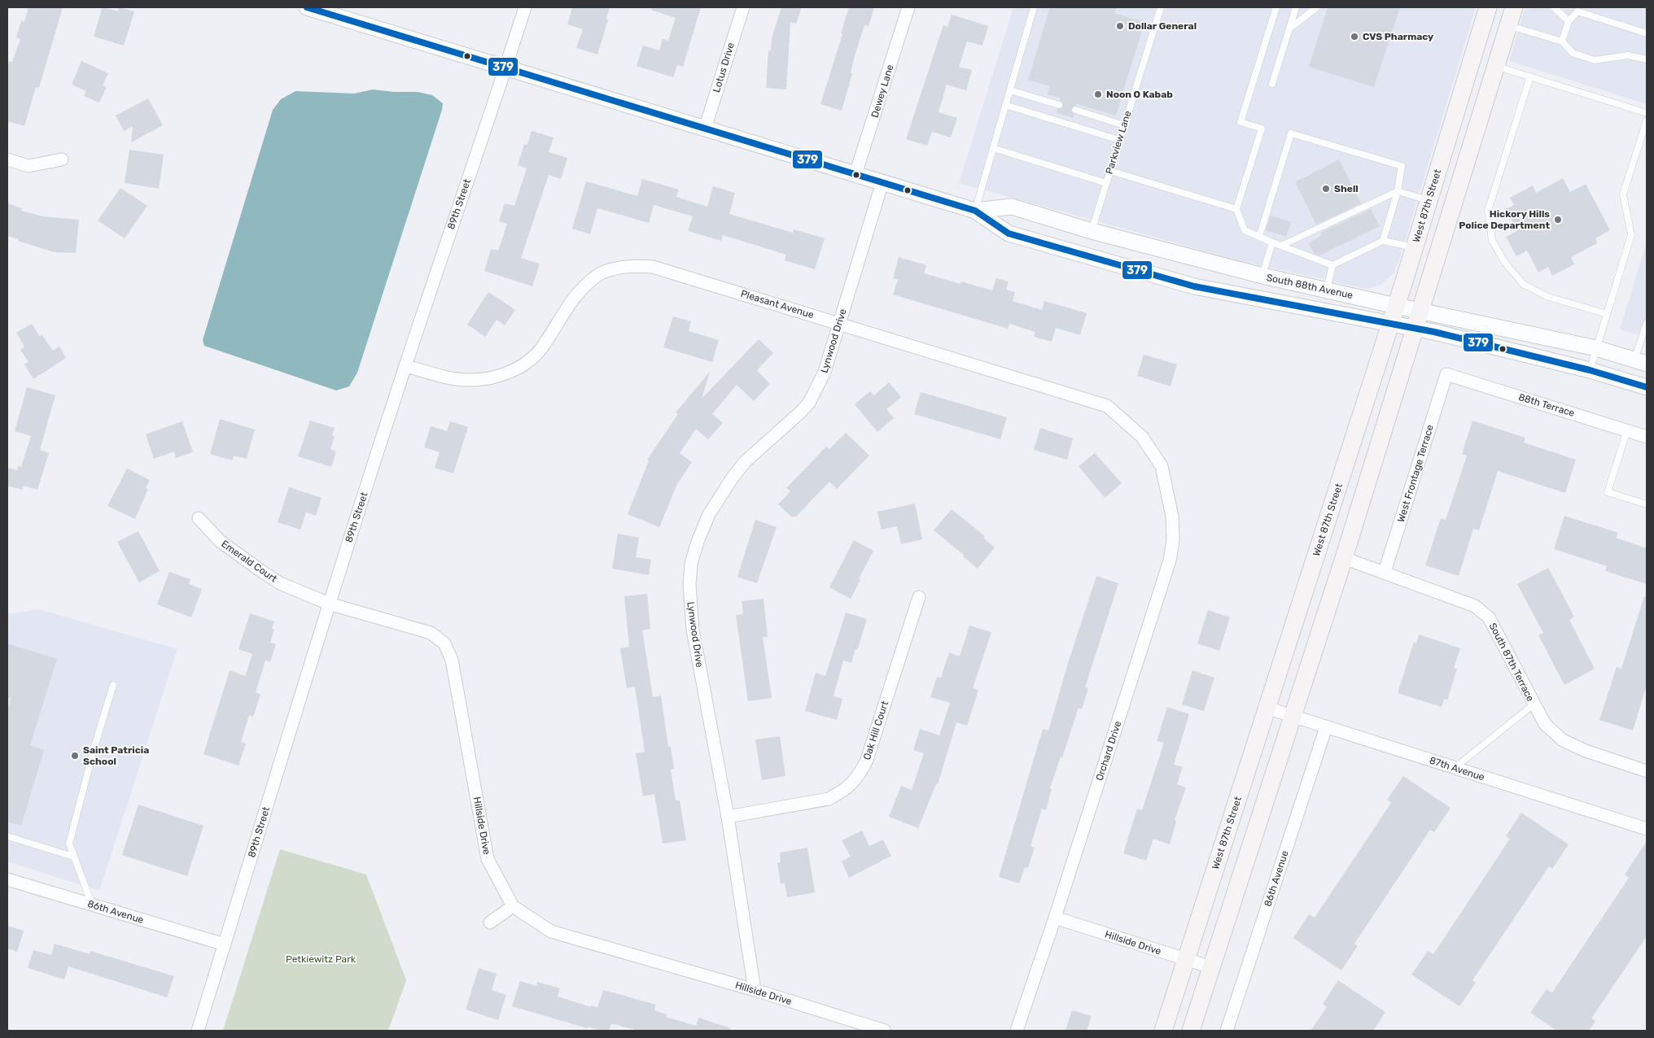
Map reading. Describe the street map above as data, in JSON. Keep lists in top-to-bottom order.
{
  "streets": {
    "main road": ["West 87th Street"],
    "street": [
      "Lotus Drive",
      "Dewey Lane",
      "89th Street",
      "South 88th Avenue",
      "Pleasant Avenue",
      "Lynwood Drive",
      "88th Terrace",
      "West Frontage Terrace",
      "Emerald Court",
      "South 87th Terrace",
      "Oak Hill Court",
      "Orchard Drive",
      "87th Avenue",
      "Hillside Drive",
      "86th Avenue"
    ],
    "lane": ["Parkview Lane"]
  },
  "crossings": [
    ["Lotus Drive", "South 88th Avenue"],
    ["Dewey Lane", "South 88th Avenue"],
    ["Parkview Lane", "South 88th Avenue"],
    ["89th Street", "South 88th Avenue"],
    ["89th Street", "Pleasant Avenue"],
    ["89th Street", "Emerald Court"],
    ["89th Street", "Hillside Drive"],
    ["89th Street", "86th Avenue"],
    ["West 87th Street", "South 88th Avenue"],
    ["West 87th Street", "87th Avenue"],
    ["West 87th Street", "Hillside Drive"],
    ["South 88th Avenue", "Lynwood Drive"],
    ["Pleasant Avenue", "Lynwood Drive"],
    ["Pleasant Avenue", "Orchard Drive"],
    ["Lynwood Drive", "Oak Hill Court"],
    ["Lynwood Drive", "Hillside Drive"],
    ["88th Terrace", "West Frontage Terrace"],
    ["West Frontage Terrace", "South 87th Terrace"],
    ["Emerald Court", "Hillside Drive"],
    ["Orchard Drive", "Hillside Drive"],
    ["87th Avenue", "86th Avenue"]
  ],
  "parks": ["Petkiewitz Park"],
  "places": [
    "Dollar General",
    "CVS Pharmacy",
    "Noon O Kabab",
    "Shell",
    "Hickory Hills Police Department",
    "Saint Patricia School"
  ],
  "lines": ["transit line 379"]
}
